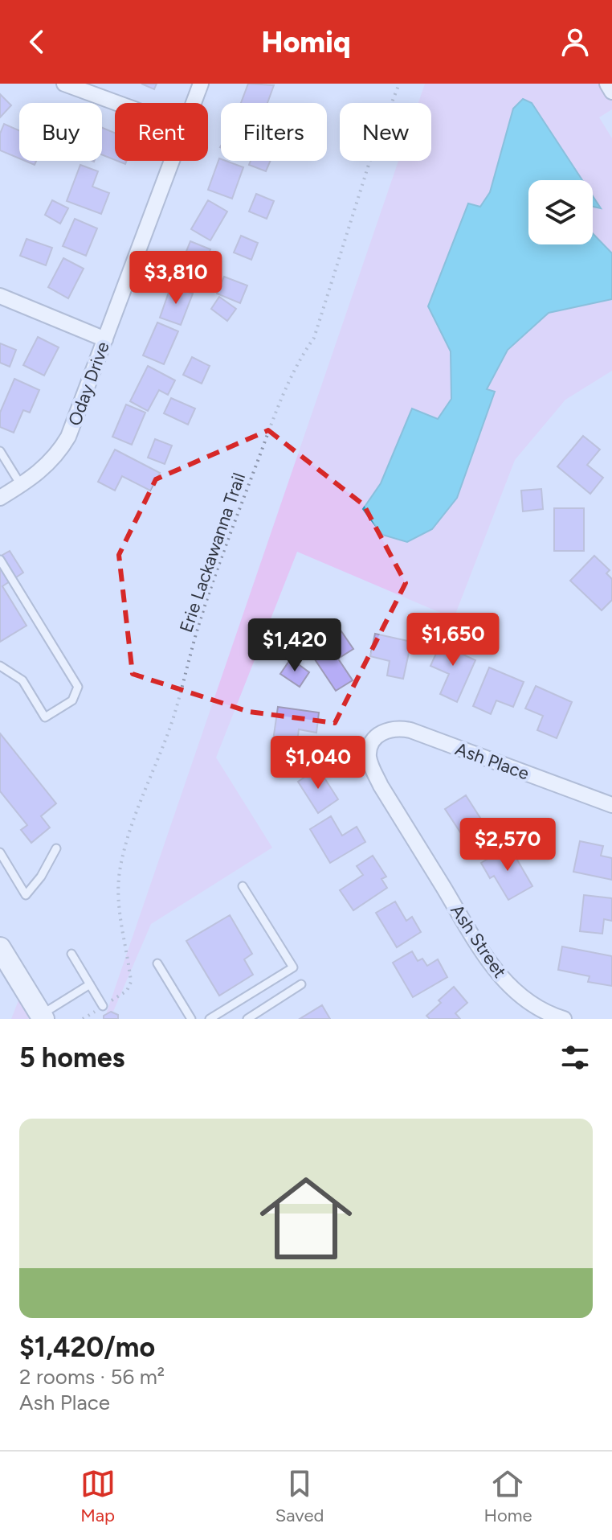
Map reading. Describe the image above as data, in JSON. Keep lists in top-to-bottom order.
{
  "streets": {
    "street": ["Oday Drive", "Ash Place", "Ash Street"],
    "path": ["Erie Lackawanna Trail"]
  },
  "crossings": [
    ["Ash Place", "Ash Street"]
  ],
  "page": {
    "header": "Homiq",
    "chip": [
      "Buy",
      "Rent",
      "Filters",
      "New"
    ],
    "price": [
      "$3,810",
      "$1,650",
      "$1,420",
      "$1,040",
      "$2,570"
    ],
    "heading": "5 homes",
    "list": [
      {
        "name": "$1,420/mo",
        "note": "2 rooms · 56 m² · Ash Place"
      }
    ],
    "tabs": ["Map", "Saved", "Home"]
  }
}
